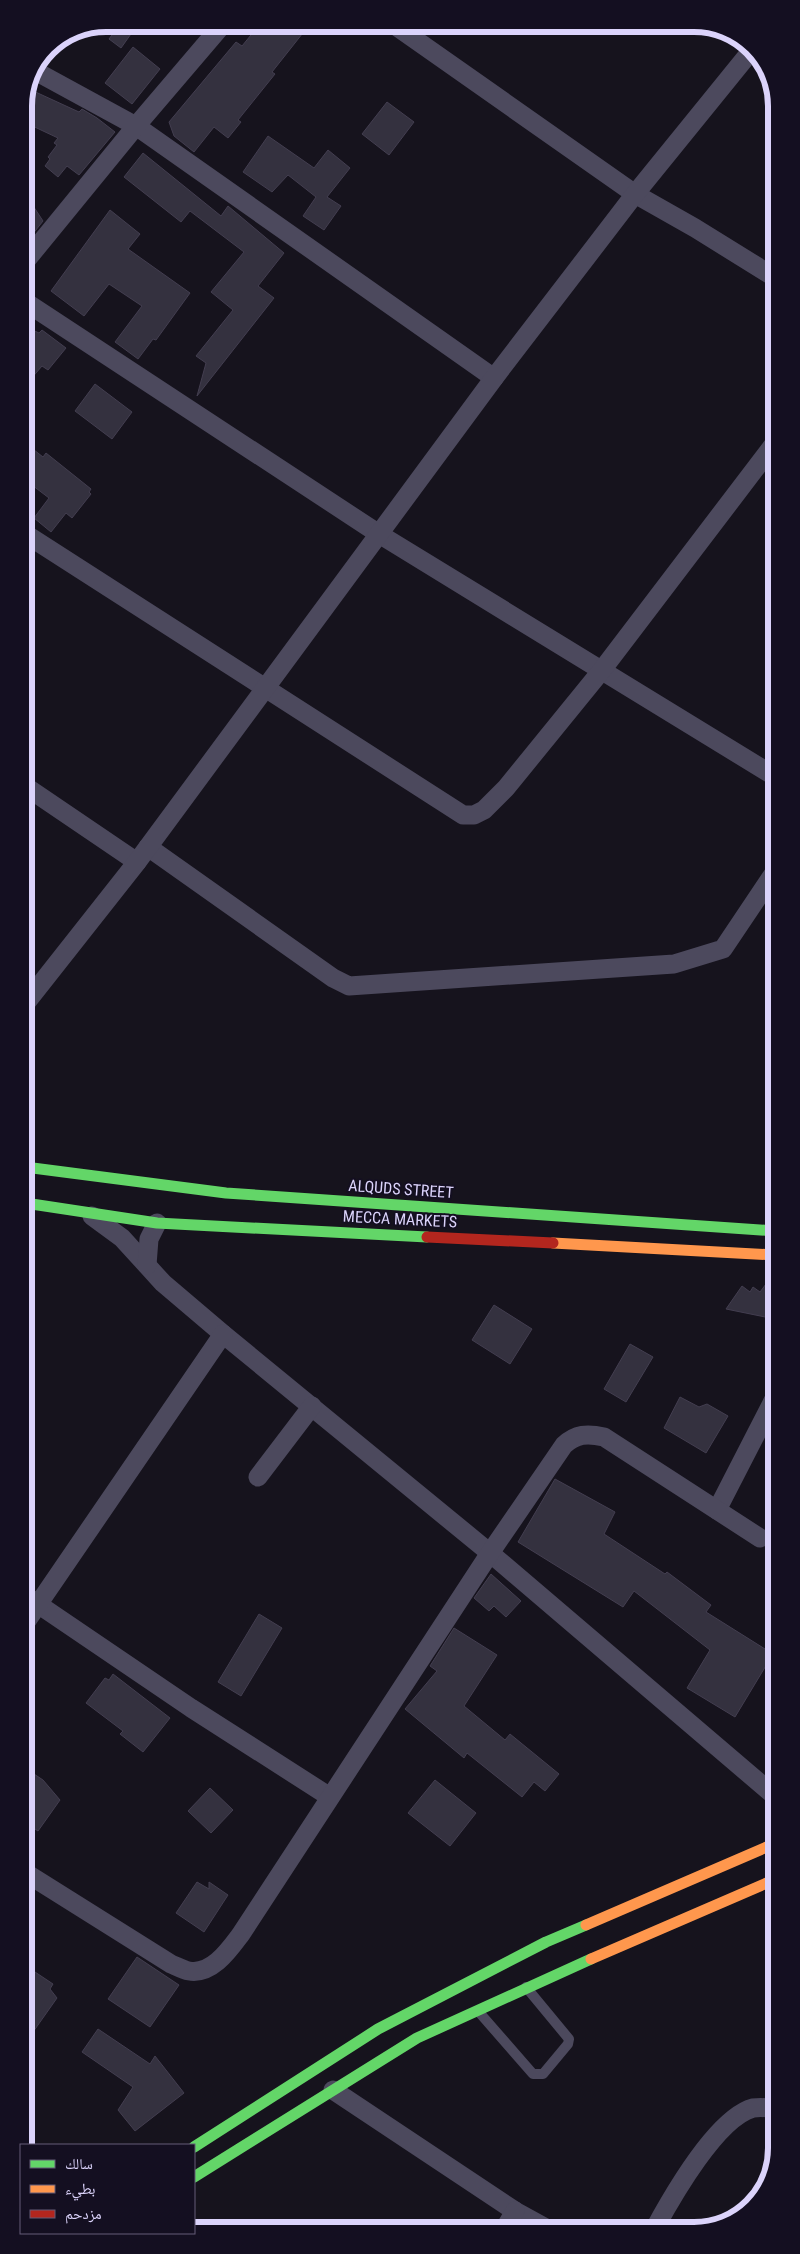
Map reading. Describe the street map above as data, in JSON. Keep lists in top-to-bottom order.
{
  "streets": {
    "main road": ["ALQUDS STREET", "MECCA MARKETS"]
  },
  "legend": ["سالك", "بطيء", "مزدحم"]
}
